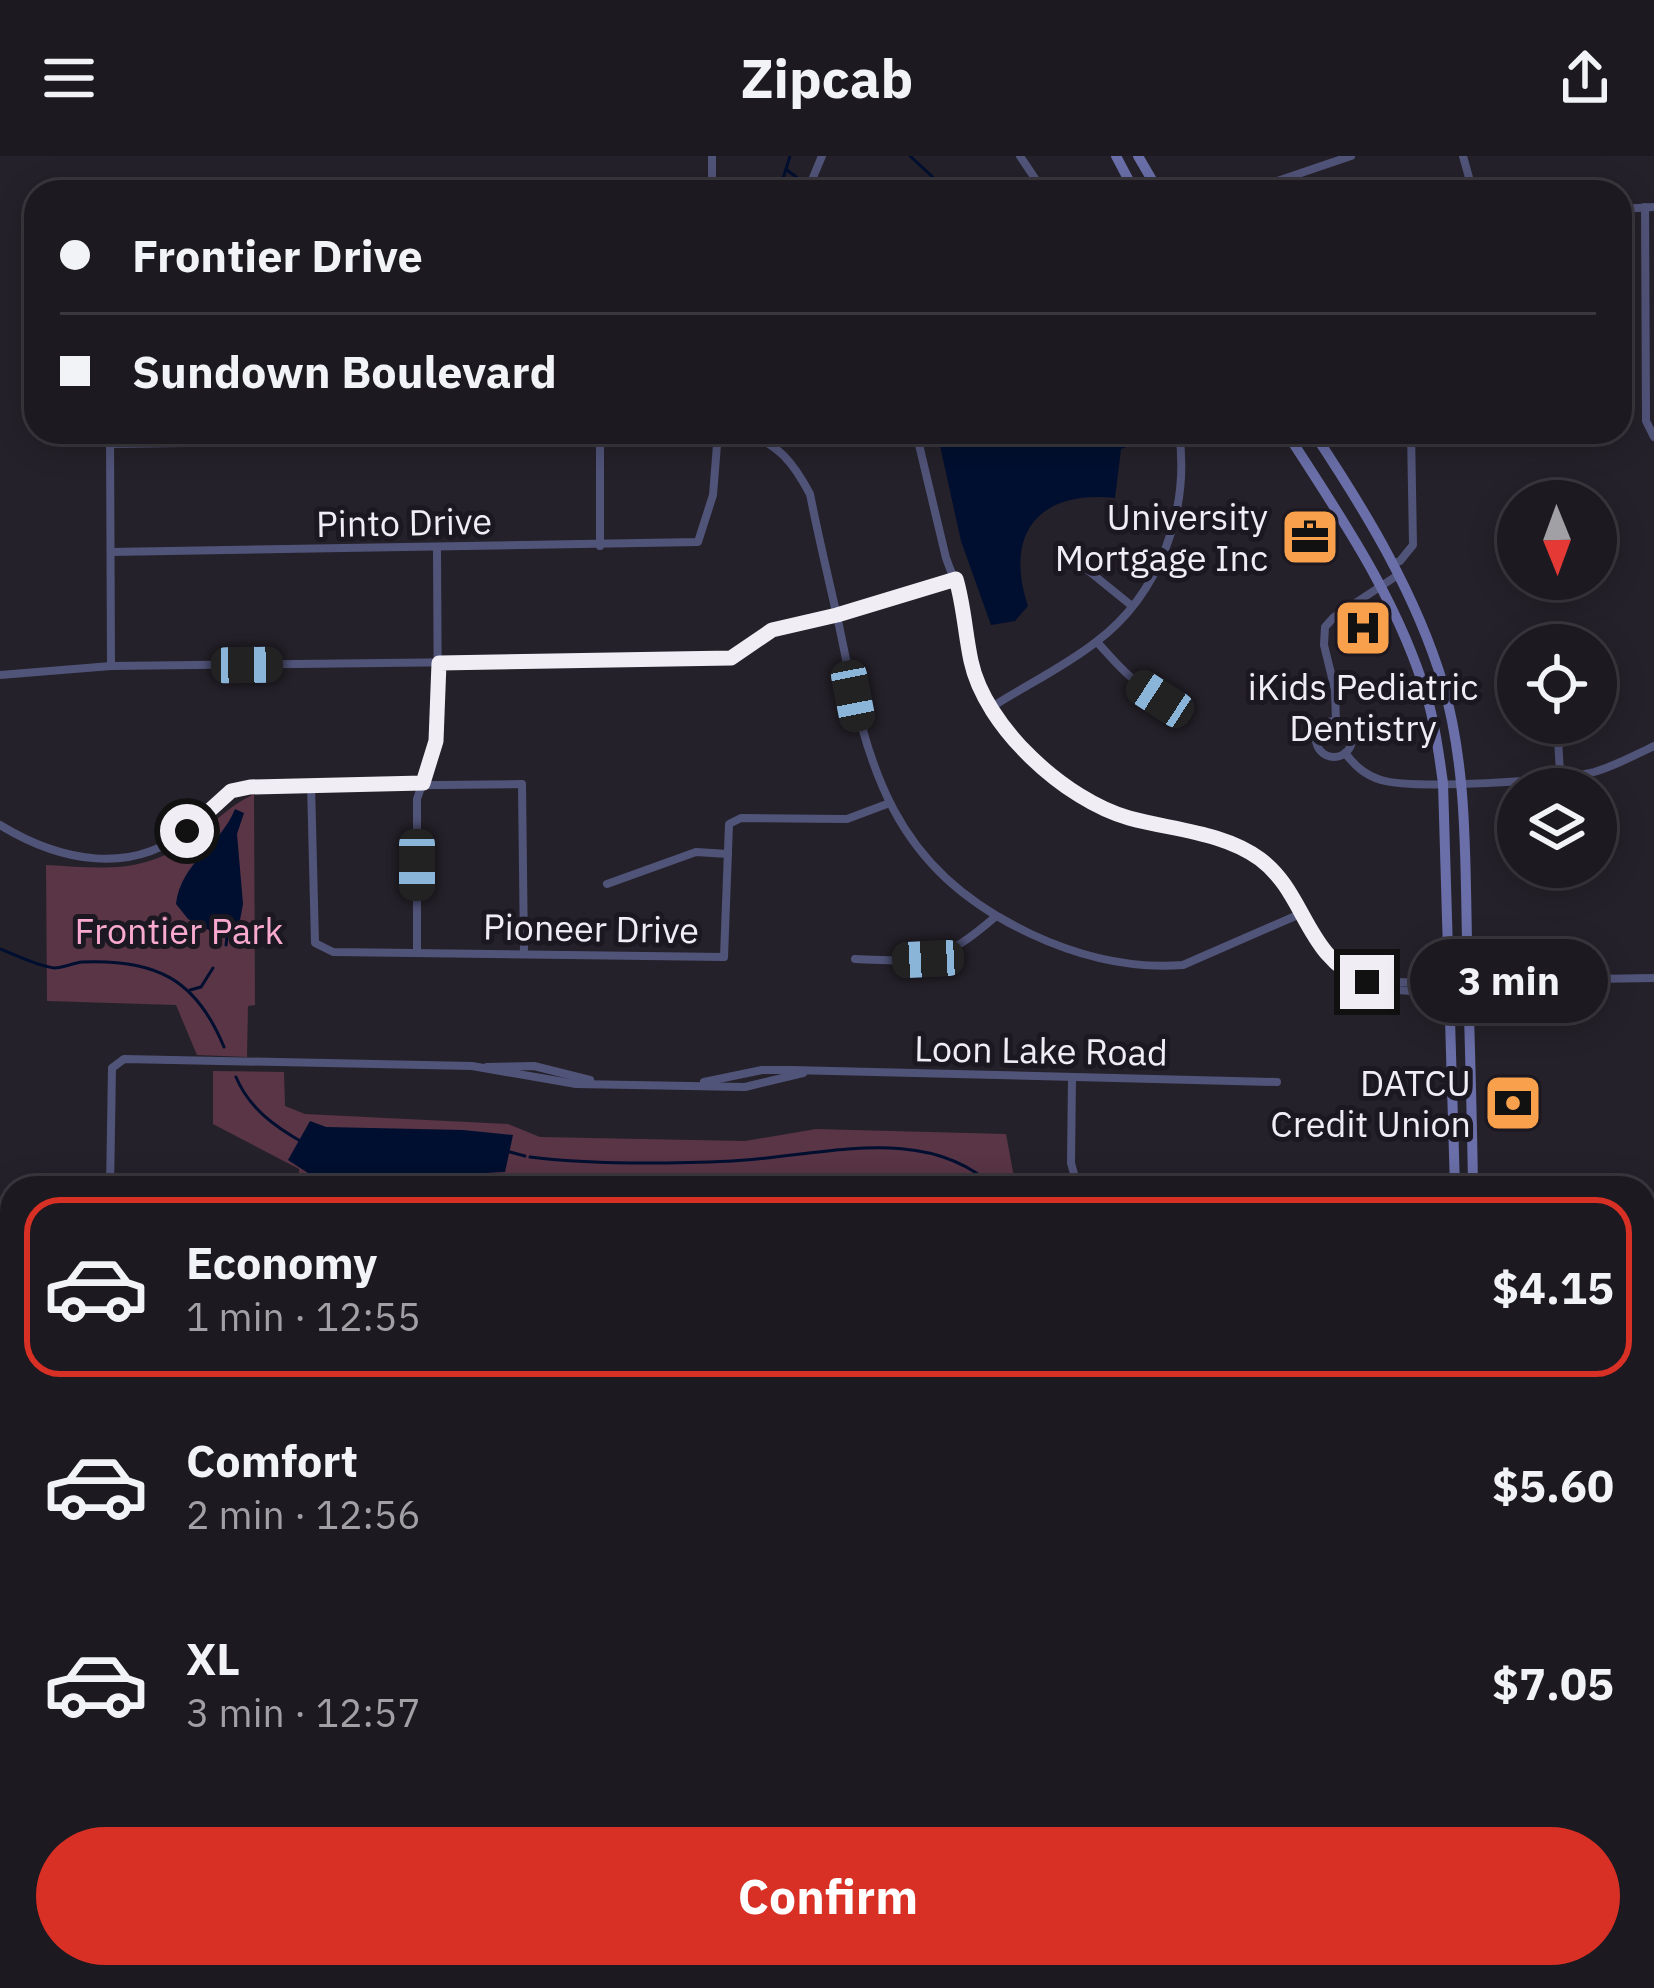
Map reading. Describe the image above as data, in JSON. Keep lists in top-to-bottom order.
{
  "streets": {
    "street": ["Pinto Drive", "Pioneer Drive", "Loon Lake Road"]
  },
  "parks": ["Frontier Park"],
  "places": {
    "office": ["University Mortgage Inc"],
    "hospital": ["iKids Pediatric Dentistry"],
    "bank": ["DATCU Credit Union"]
  },
  "north": "bottom",
  "page": {
    "header": "Zipcab",
    "banner": ["Frontier Drive", "Sundown Boulevard"],
    "bubble": "3 min",
    "list": [
      {
        "name": "Economy",
        "note": "1 min · 12:55",
        "value": "$4.15"
      },
      {
        "name": "Comfort",
        "note": "2 min · 12:56",
        "value": "$5.60"
      },
      {
        "name": "XL",
        "note": "3 min · 12:57",
        "value": "$7.05"
      }
    ],
    "buttons": "Confirm"
  }
}
